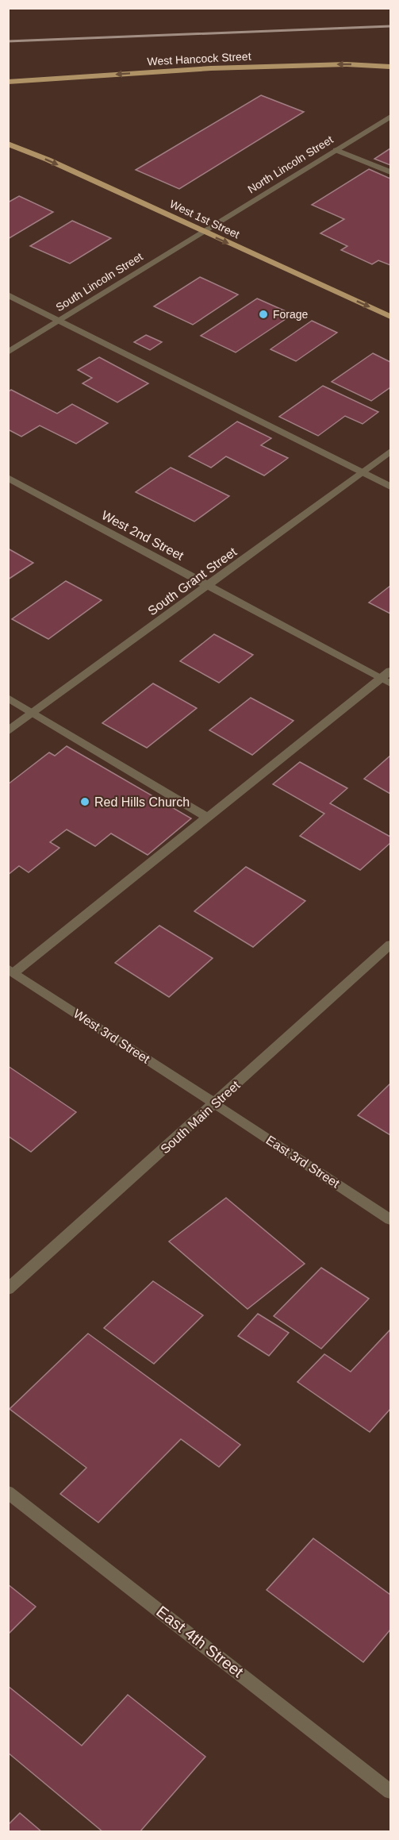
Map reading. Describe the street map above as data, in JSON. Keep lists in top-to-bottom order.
{
  "streets": {
    "main road": ["West Hancock Street", "West 1st Street"],
    "street": [
      "North Lincoln Street",
      "South Lincoln Street",
      "West 2nd Street",
      "South Grant Street",
      "West 3rd Street",
      "South Main Street",
      "East 3rd Street",
      "East 4th Street"
    ]
  },
  "crossings": [
    ["North Lincoln Street", "West 1st Street"],
    ["North Lincoln Street", "South Lincoln Street"],
    ["West 1st Street", "South Lincoln Street"],
    ["West 2nd Street", "South Grant Street"],
    ["West 3rd Street", "South Main Street"],
    ["West 3rd Street", "East 3rd Street"],
    ["South Main Street", "East 3rd Street"]
  ],
  "one_way": ["West Hancock Street", "West 1st Street"],
  "places": ["Forage", "Red Hills Church"]
}
